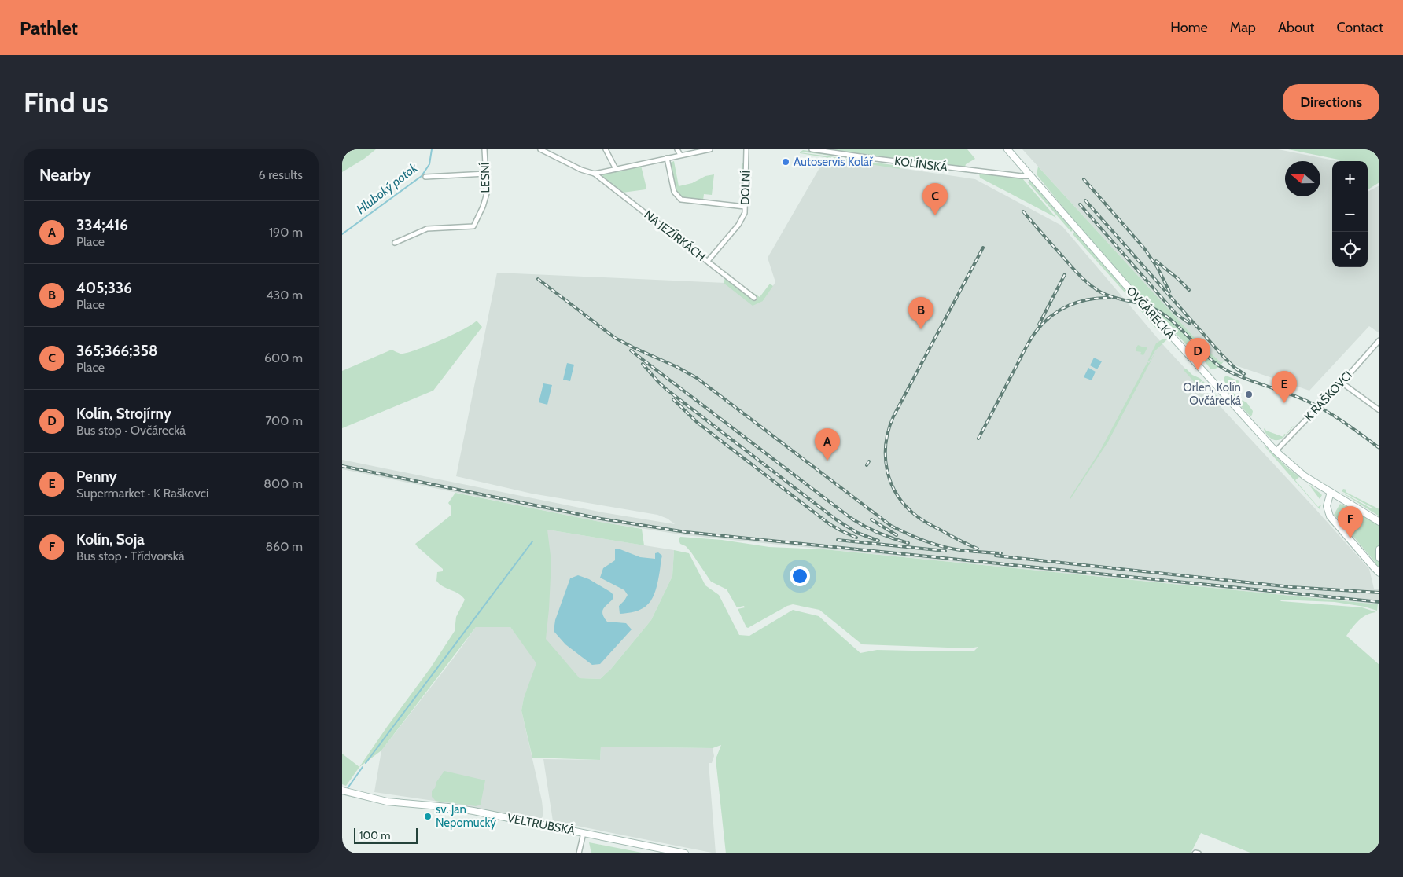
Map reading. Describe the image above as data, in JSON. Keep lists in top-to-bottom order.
{
  "streets": {
    "main road": ["OVČÁRECKÁ", "VELTRUBSKÁ"],
    "street": [
      "KOLÍNSKÁ",
      "LESNÍ",
      "DOLNÍ",
      "NA JEZÍRKÁCH",
      "K RAŠKOVCI"
    ]
  },
  "crossings": [
    ["KOLÍNSKÁ", "OVČÁRECKÁ"],
    ["DOLNÍ", "NA JEZÍRKÁCH"],
    ["OVČÁRECKÁ", "K RAŠKOVCI"]
  ],
  "water": ["Hluboký potok"],
  "places": ["Autoservis Kolář", "Orlen, Kolín Ovčárecká", "sv. Jan Nepomucký"],
  "scale_bar": "100 m",
  "north": "left",
  "page": {
    "header": "Pathlet",
    "nav": [
      "Home",
      "Map",
      "About",
      "Contact"
    ],
    "buttons": "Directions",
    "title": "Find us",
    "heading": ["Nearby", "6 results"],
    "map_buttons": ["+", "−"],
    "pins": [
      "C",
      "B",
      "D",
      "E",
      "A",
      "F"
    ],
    "list": [
      {
        "mark": "A",
        "name": "334;416",
        "note": "Place",
        "value": "190 m"
      },
      {
        "mark": "B",
        "name": "405;336",
        "note": "Place",
        "value": "430 m"
      },
      {
        "mark": "C",
        "name": "365;366;358",
        "note": "Place",
        "value": "600 m"
      },
      {
        "mark": "D",
        "name": "Kolín, Strojírny",
        "note": "Bus stop · Ovčárecká",
        "value": "700 m"
      },
      {
        "mark": "E",
        "name": "Penny",
        "note": "Supermarket · K Raškovci",
        "value": "800 m"
      },
      {
        "mark": "F",
        "name": "Kolín, Soja",
        "note": "Bus stop · Třídvorská",
        "value": "860 m"
      }
    ],
    "scale": "100 m"
  }
}
